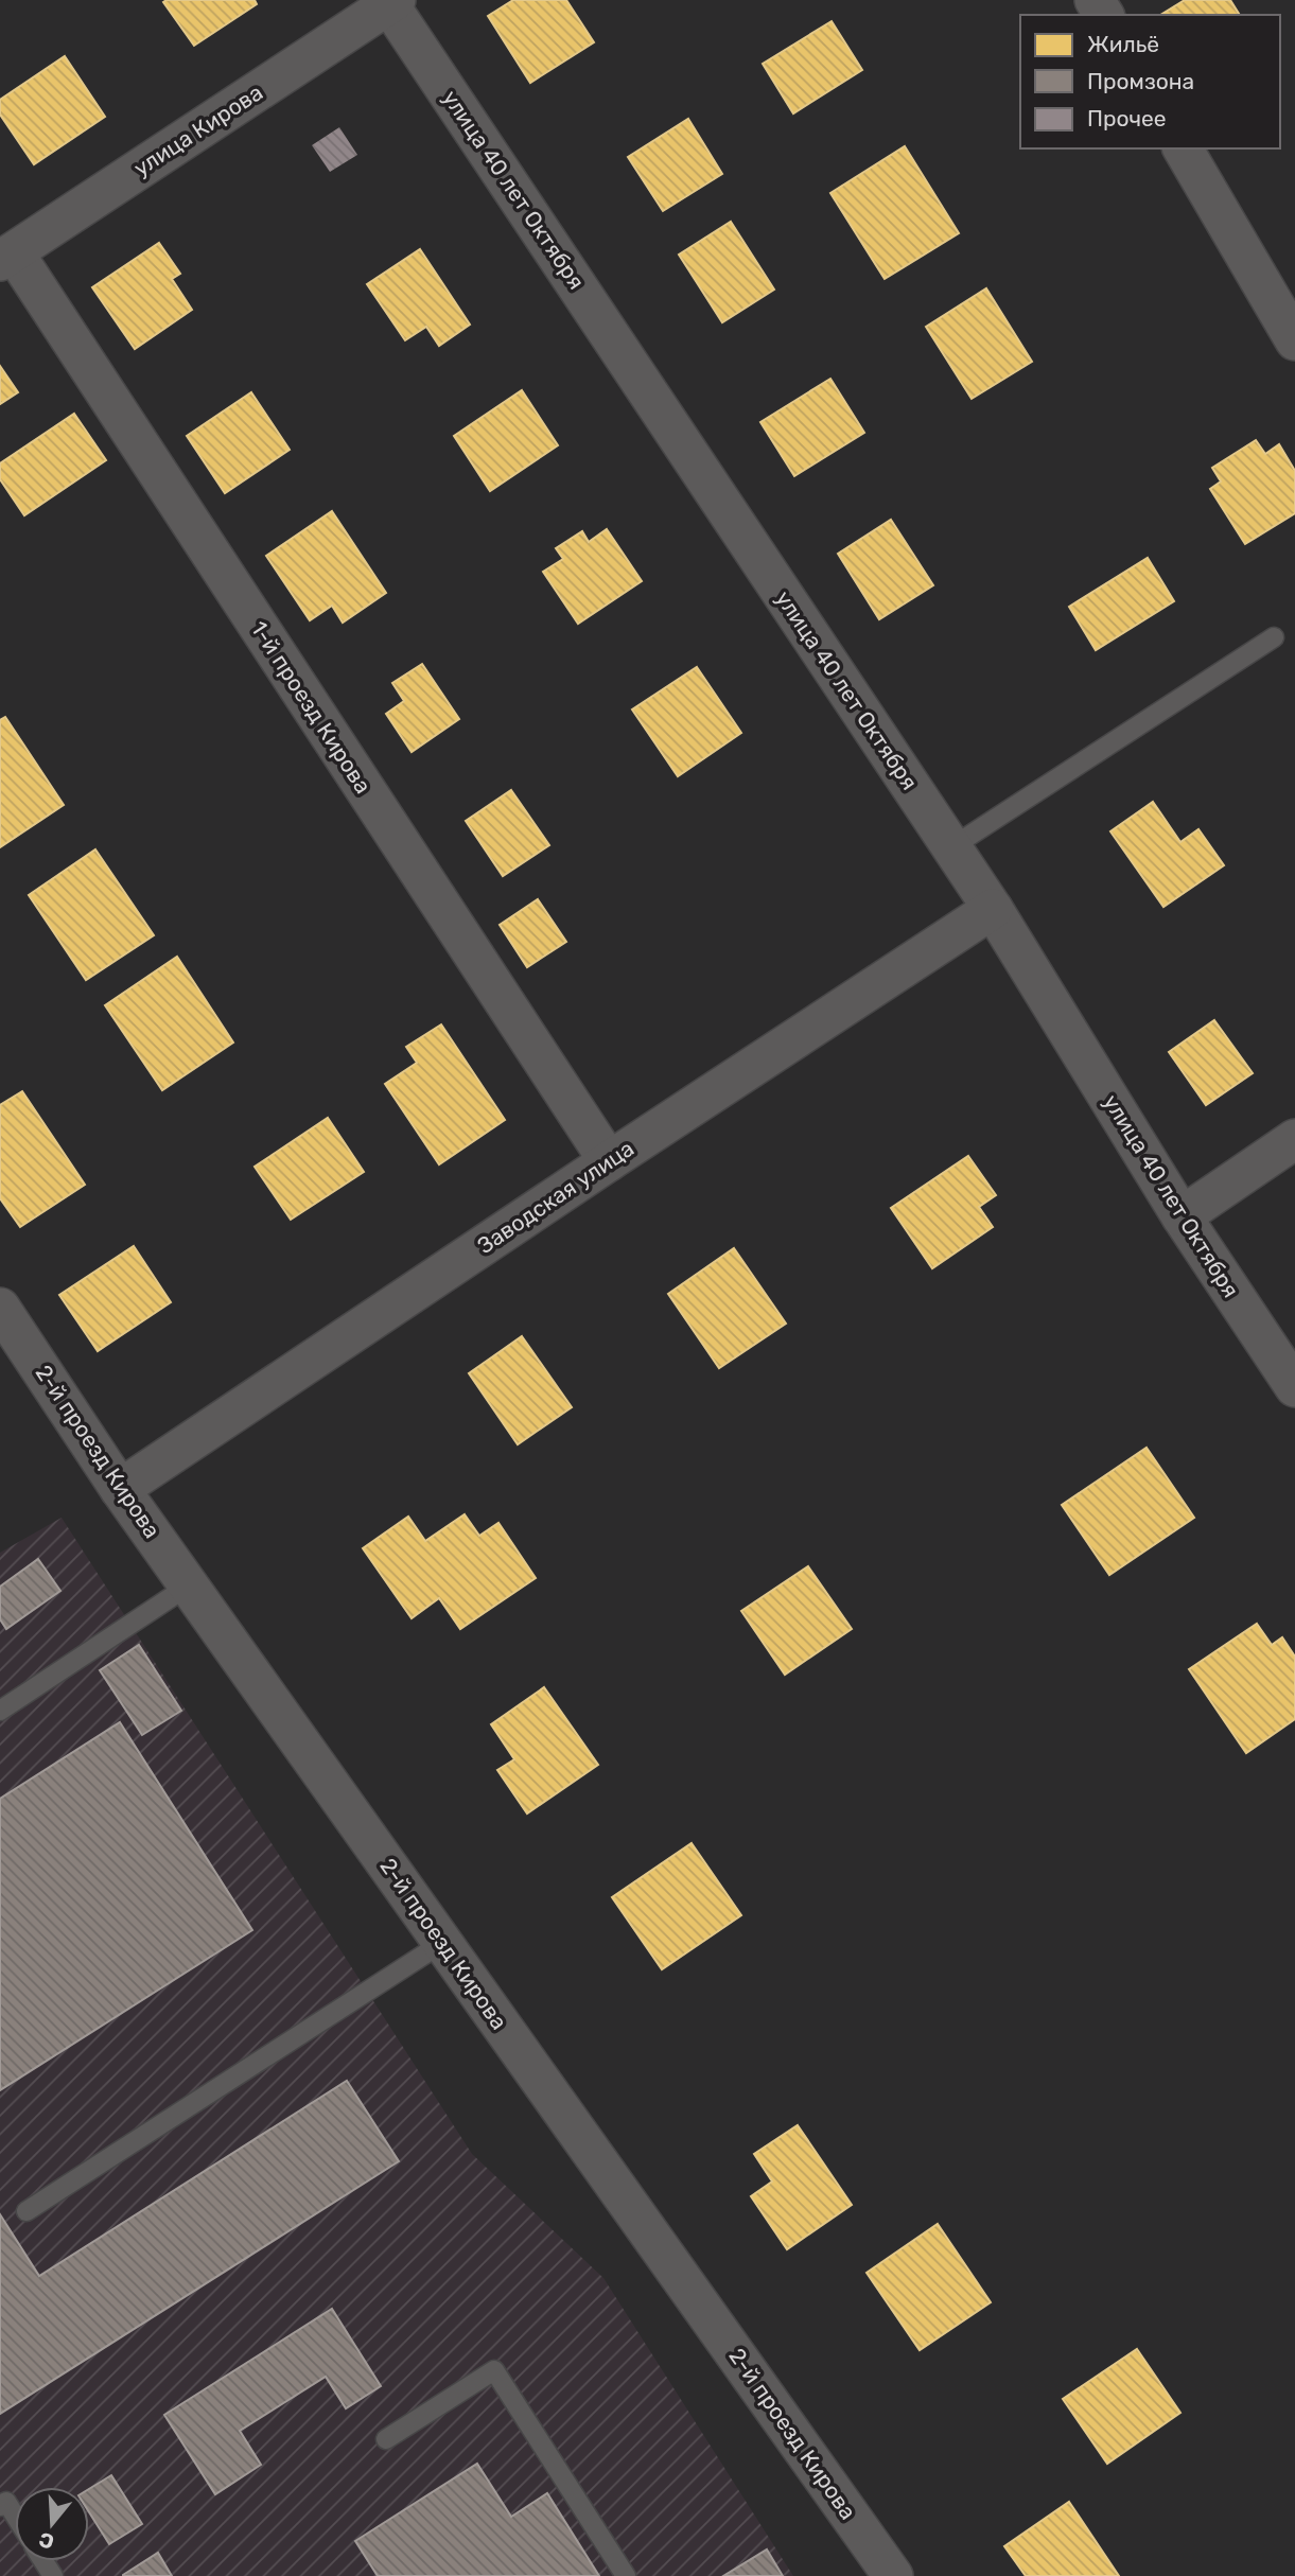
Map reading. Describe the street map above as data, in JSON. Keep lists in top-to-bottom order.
{
  "streets": {
    "street": [
      "улица Кирова",
      "улица 40 лет Октября",
      "1-й проезд Кирова",
      "Заводская улица",
      "2-й проезд Кирова"
    ]
  },
  "crossings": [
    ["улица Кирова", "улица 40 лет Октября"],
    ["улица Кирова", "1-й проезд Кирова"],
    ["улица 40 лет Октября", "Заводская улица"],
    ["1-й проезд Кирова", "Заводская улица"],
    ["Заводская улица", "2-й проезд Кирова"]
  ],
  "legend": ["Жильё", "Промзона", "Прочее"],
  "north": "bottom"
}
